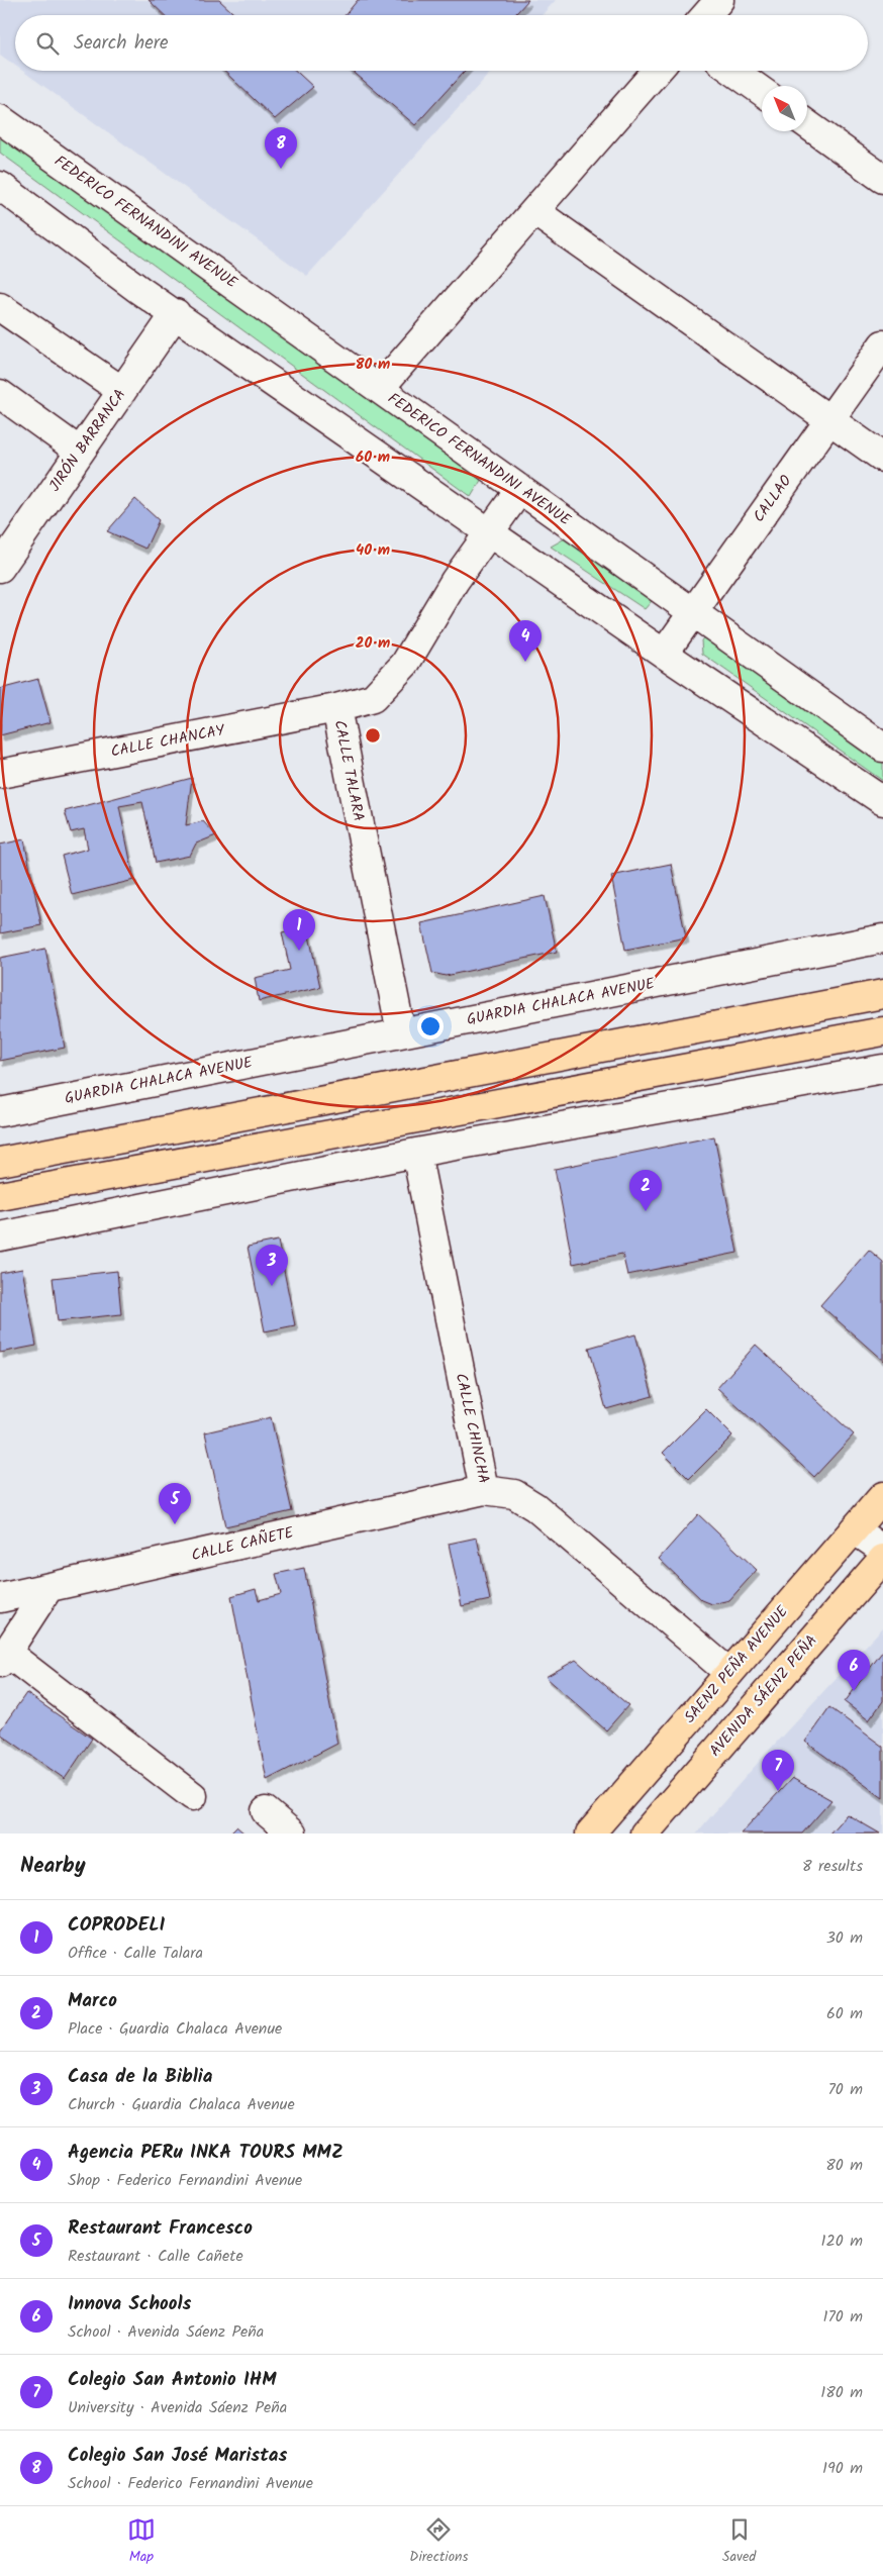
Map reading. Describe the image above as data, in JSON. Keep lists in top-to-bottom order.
{
  "streets": {
    "main road": ["SAENZ PEÑA AVENUE", "AVENIDA SÁENZ PEÑA"],
    "street": [
      "FEDERICO FERNANDINI AVENUE",
      "JIRÓN BARRANCA",
      "CALLAO",
      "CALLE CHANCAY",
      "CALLE TALARA",
      "GUARDIA CHALACA AVENUE",
      "CALLE CHINCHA",
      "CALLE CAÑETE"
    ]
  },
  "crossings": [
    ["FEDERICO FERNANDINI AVENUE", "CALLAO"],
    ["FEDERICO FERNANDINI AVENUE", "CALLE TALARA"],
    ["CALLE CHANCAY", "CALLE TALARA"],
    ["CALLE TALARA", "GUARDIA CHALACA AVENUE"],
    ["CALLE CHINCHA", "CALLE CAÑETE"],
    ["CALLE CHINCHA", "SAENZ PEÑA AVENUE"]
  ],
  "north": "top left",
  "page": {
    "search": "Search here",
    "pins": [
      "8",
      "4",
      "1",
      "2",
      "3",
      "5",
      "6",
      "7"
    ],
    "heading": ["Nearby", "8 results"],
    "list": [
      {
        "mark": "1",
        "name": "COPRODELI",
        "note": "Office · Calle Talara",
        "value": "30 m"
      },
      {
        "mark": "2",
        "name": "Marco",
        "note": "Place · Guardia Chalaca Avenue",
        "value": "60 m"
      },
      {
        "mark": "3",
        "name": "Casa de la Biblia",
        "note": "Church · Guardia Chalaca Avenue",
        "value": "70 m"
      },
      {
        "mark": "4",
        "name": "Agencia PERu INKA TOURS MMZ",
        "note": "Shop · Federico Fernandini Avenue",
        "value": "80 m"
      },
      {
        "mark": "5",
        "name": "Restaurant Francesco",
        "note": "Restaurant · Calle Cañete",
        "value": "120 m"
      },
      {
        "mark": "6",
        "name": "Innova Schools",
        "note": "School · Avenida Sáenz Peña",
        "value": "170 m"
      },
      {
        "mark": "7",
        "name": "Colegio San Antonio IHM",
        "note": "University · Avenida Sáenz Peña",
        "value": "180 m"
      },
      {
        "mark": "8",
        "name": "Colegio San José Maristas",
        "note": "School · Federico Fernandini Avenue",
        "value": "190 m"
      }
    ],
    "nav": ["Map", "Directions", "Saved"]
  },
  "rings": [
    "80 m",
    "60 m",
    "40 m",
    "20 m"
  ]
}
